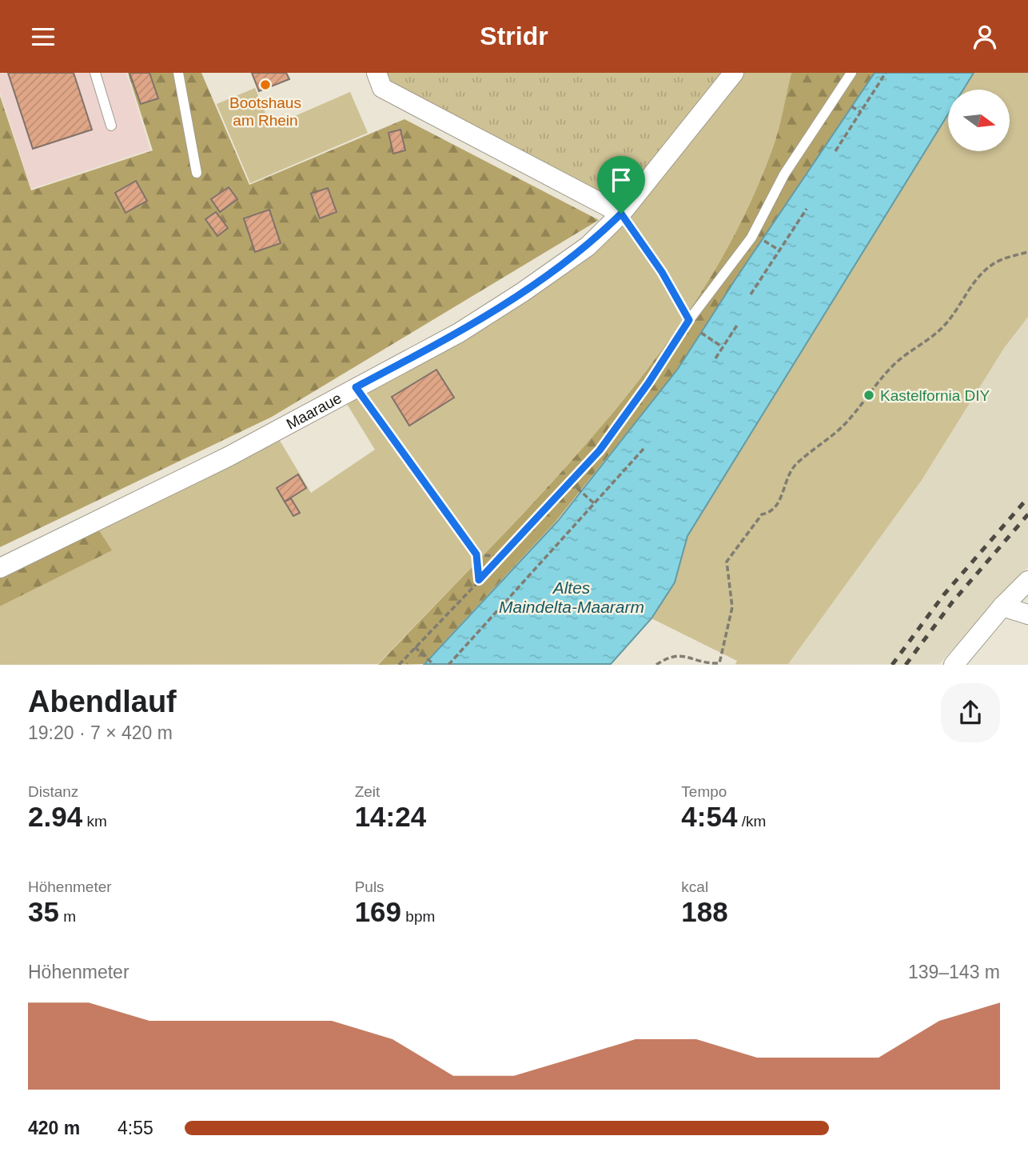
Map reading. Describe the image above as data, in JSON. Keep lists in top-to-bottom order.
{
  "streets": {
    "street": ["Maaraue"]
  },
  "water": ["Altes Maindelta-Maararm"],
  "places": ["Bootshaus am Rhein", "Kastelfornia DIY"],
  "north": "right",
  "page": {
    "header": "Stridr",
    "heading": ["Abendlauf", "19:20 · 7 × 420 m"],
    "stats": [
      ["Distanz", "2.94 km"],
      ["Zeit", "14:24"],
      ["Tempo", "4:54 /km"],
      ["Höhenmeter", "35 m"],
      ["Puls", "169 bpm"],
      ["kcal", "188"]
    ],
    "chart": ["Höhenmeter", "139–143 m"],
    "list": [
      {
        "name": "420 m",
        "note": "4:55"
      }
    ]
  }
}
